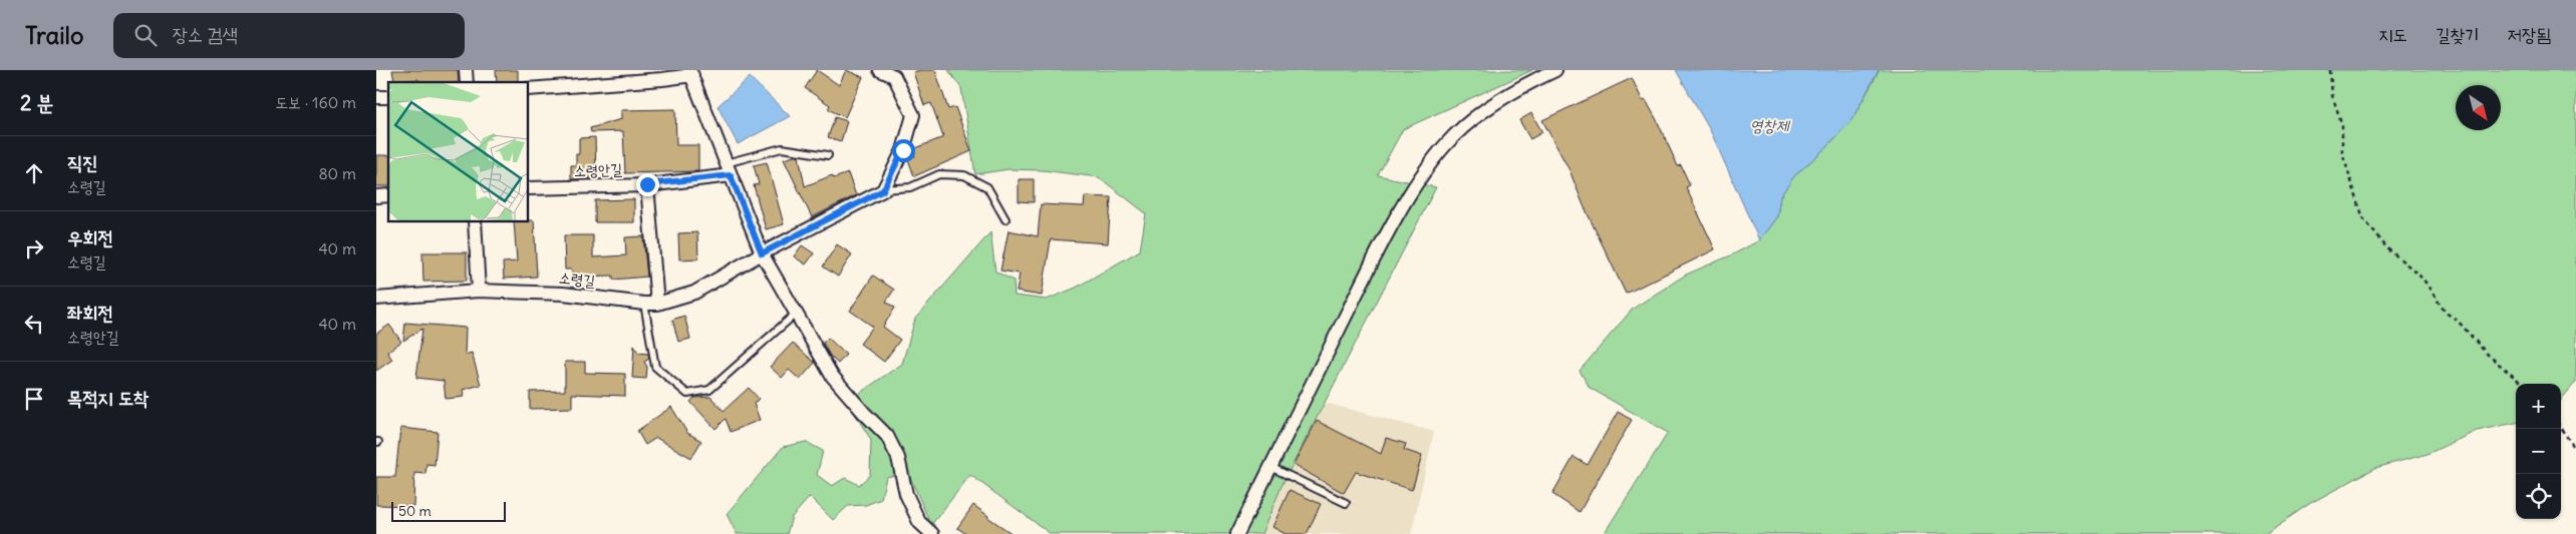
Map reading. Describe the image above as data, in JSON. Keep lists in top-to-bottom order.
{
  "streets": {
    "street": ["소령안길", "소령길"]
  },
  "water": ["영창제"],
  "scale_bar": "50 m",
  "north": "bottom right",
  "page": {
    "header": "Trailo",
    "search": "장소 검색",
    "nav": ["지도", "길찾기", "저장됨"],
    "heading": ["2 분", "도보 · 160 m"],
    "list": [
      ["직진", "소령길", "80 m"],
      ["우회전", "소령길", "40 m"],
      ["좌회전", "소령안길", "40 m"],
      "목적지 도착"
    ],
    "map_buttons": ["+", "−"],
    "scale": "50 m"
  }
}
